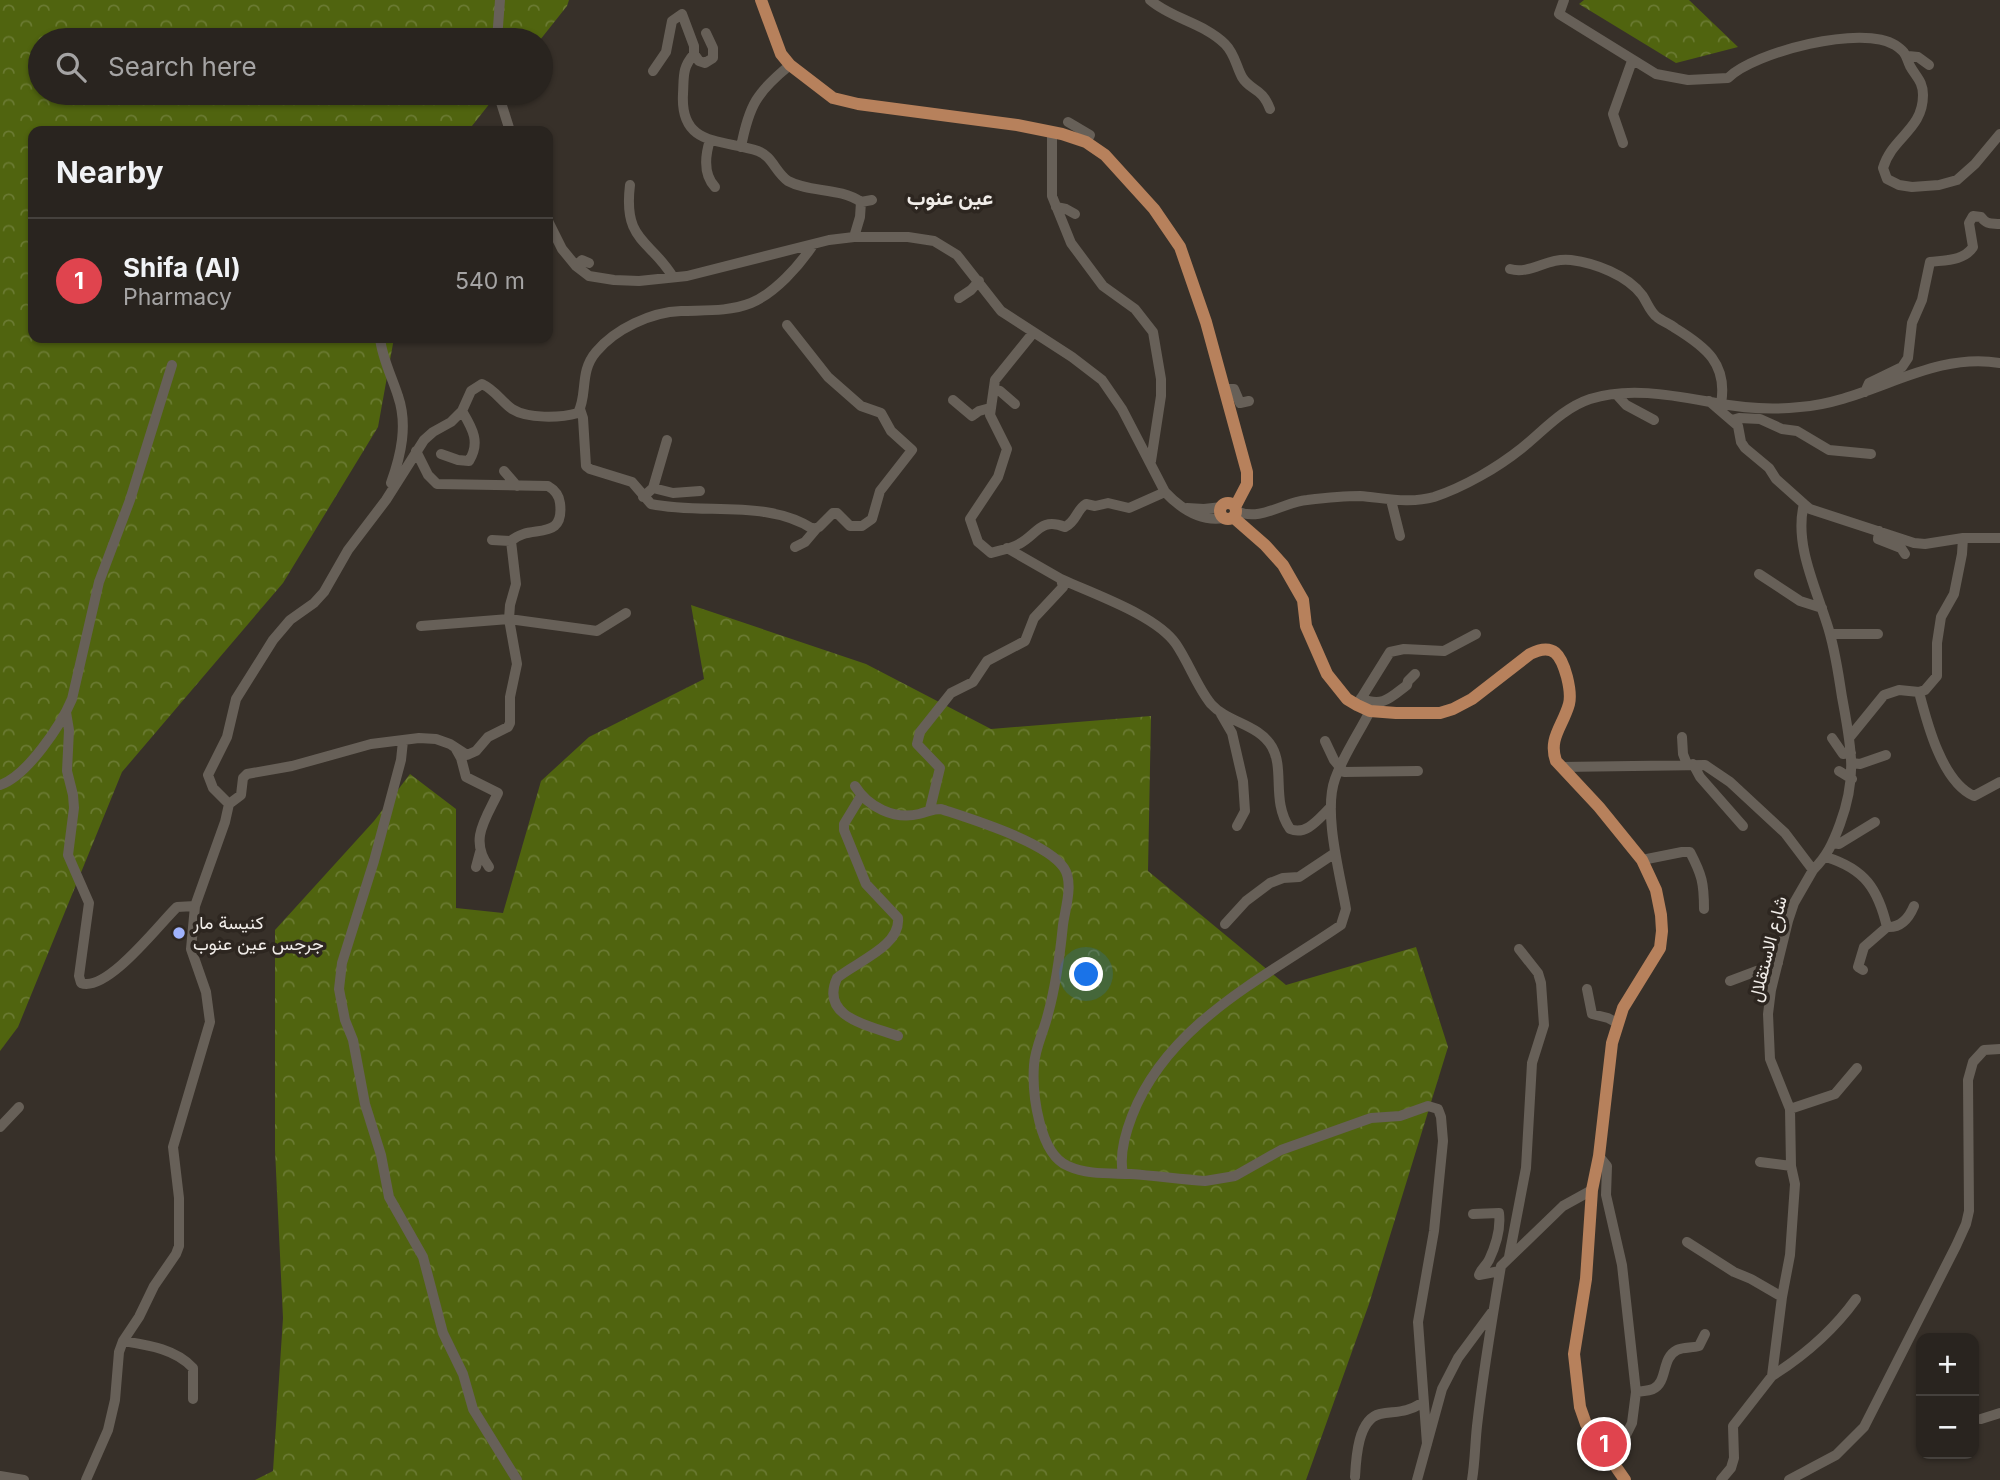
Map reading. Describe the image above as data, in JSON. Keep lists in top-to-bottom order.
{
  "streets": {
    "street": ["شارع الاستقلال"]
  },
  "districts": ["عين عنوب"],
  "places": ["كنيسة مار جرجس عين عنوب"],
  "page": {
    "search": "Search here",
    "heading": "Nearby",
    "list": [
      {
        "mark": "1",
        "name": "Shifa (Al)",
        "note": "Pharmacy",
        "value": "540 m"
      }
    ],
    "map_buttons": ["+", "−"],
    "pins": "1"
  }
}
